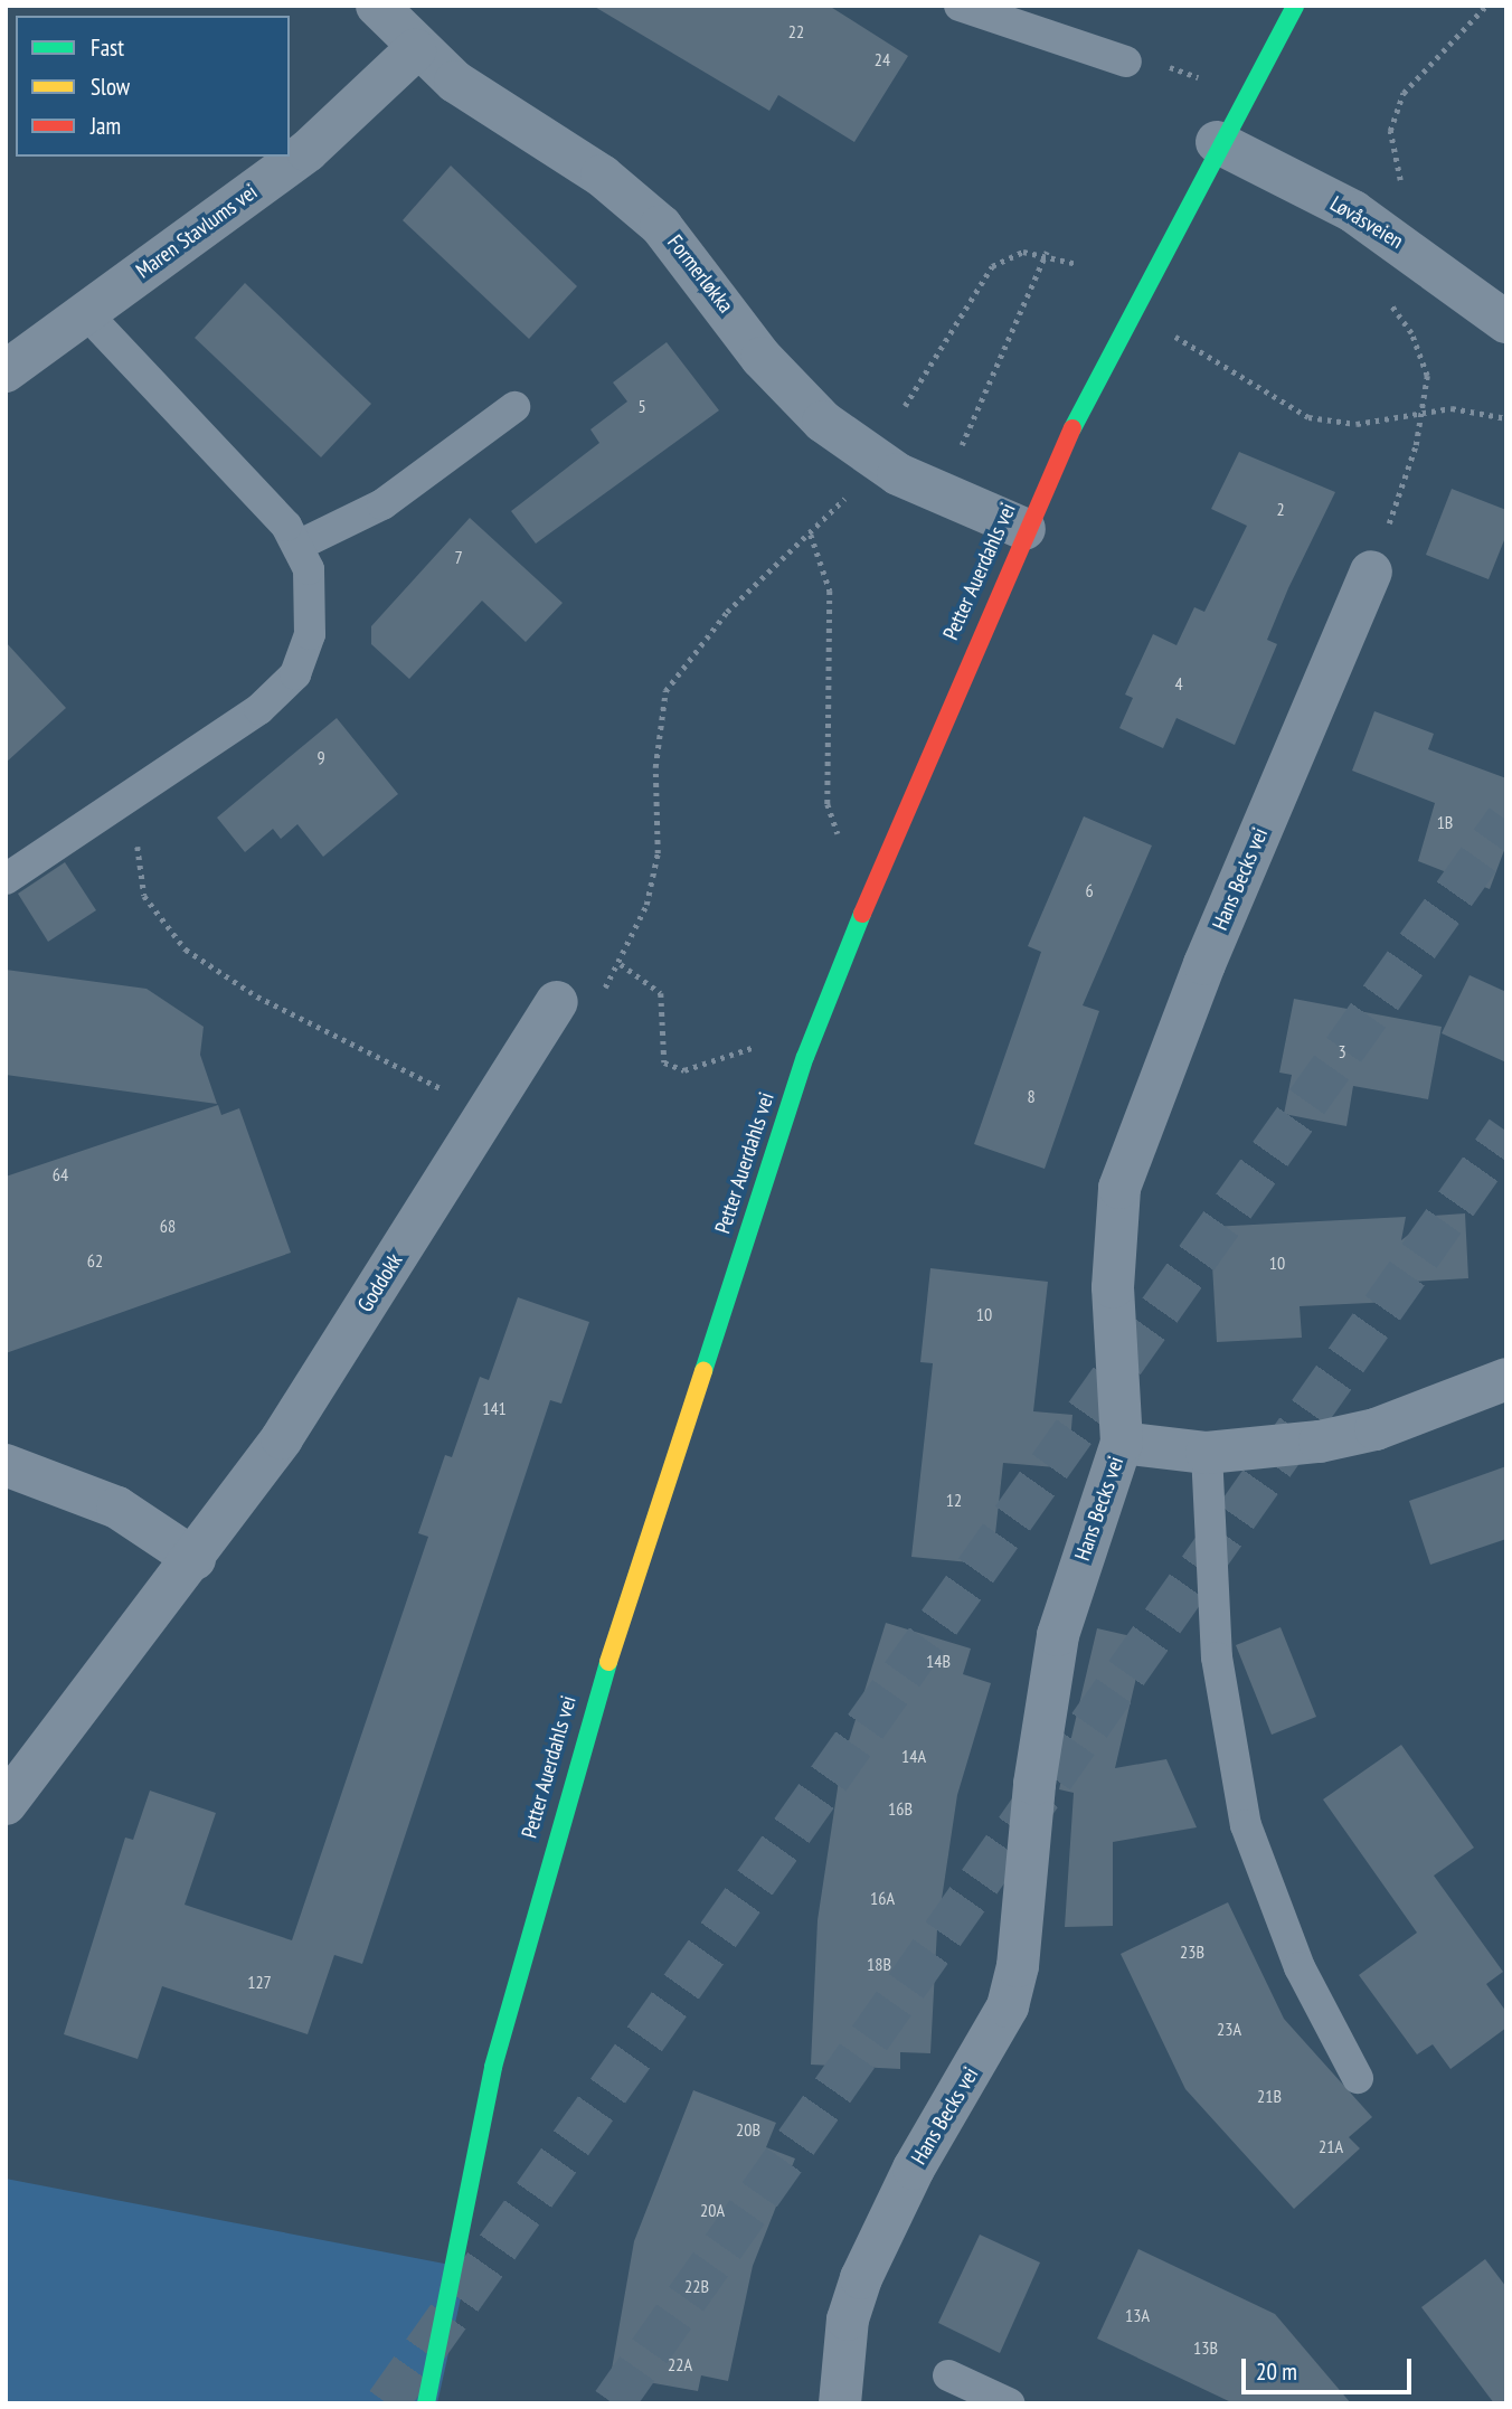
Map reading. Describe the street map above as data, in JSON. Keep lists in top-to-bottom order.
{
  "streets": {
    "street": [
      "Løvåsveien",
      "Maren Stavlums vei",
      "Formerløkka",
      "Petter Auerdahls vei",
      "Hans Becks vei",
      "Goddokk"
    ]
  },
  "crossings": [
    ["Løvåsveien", "Petter Auerdahls vei"],
    ["Maren Stavlums vei", "Formerløkka"],
    ["Formerløkka", "Petter Auerdahls vei"]
  ],
  "house_numbers": [
    "22",
    "24",
    "5",
    "2",
    "7",
    "4",
    "9",
    "1B",
    "6",
    "3",
    "8",
    "64",
    "68",
    "62",
    "10",
    "10",
    "141",
    "12",
    "14B",
    "14A",
    "16B",
    "16A",
    "23B",
    "18B",
    "127",
    "23A",
    "21B",
    "20B",
    "21A",
    "20A",
    "22B",
    "13A",
    "13B",
    "22A"
  ],
  "legend": ["Fast", "Slow", "Jam"],
  "scale_bar": "20 m"
}
